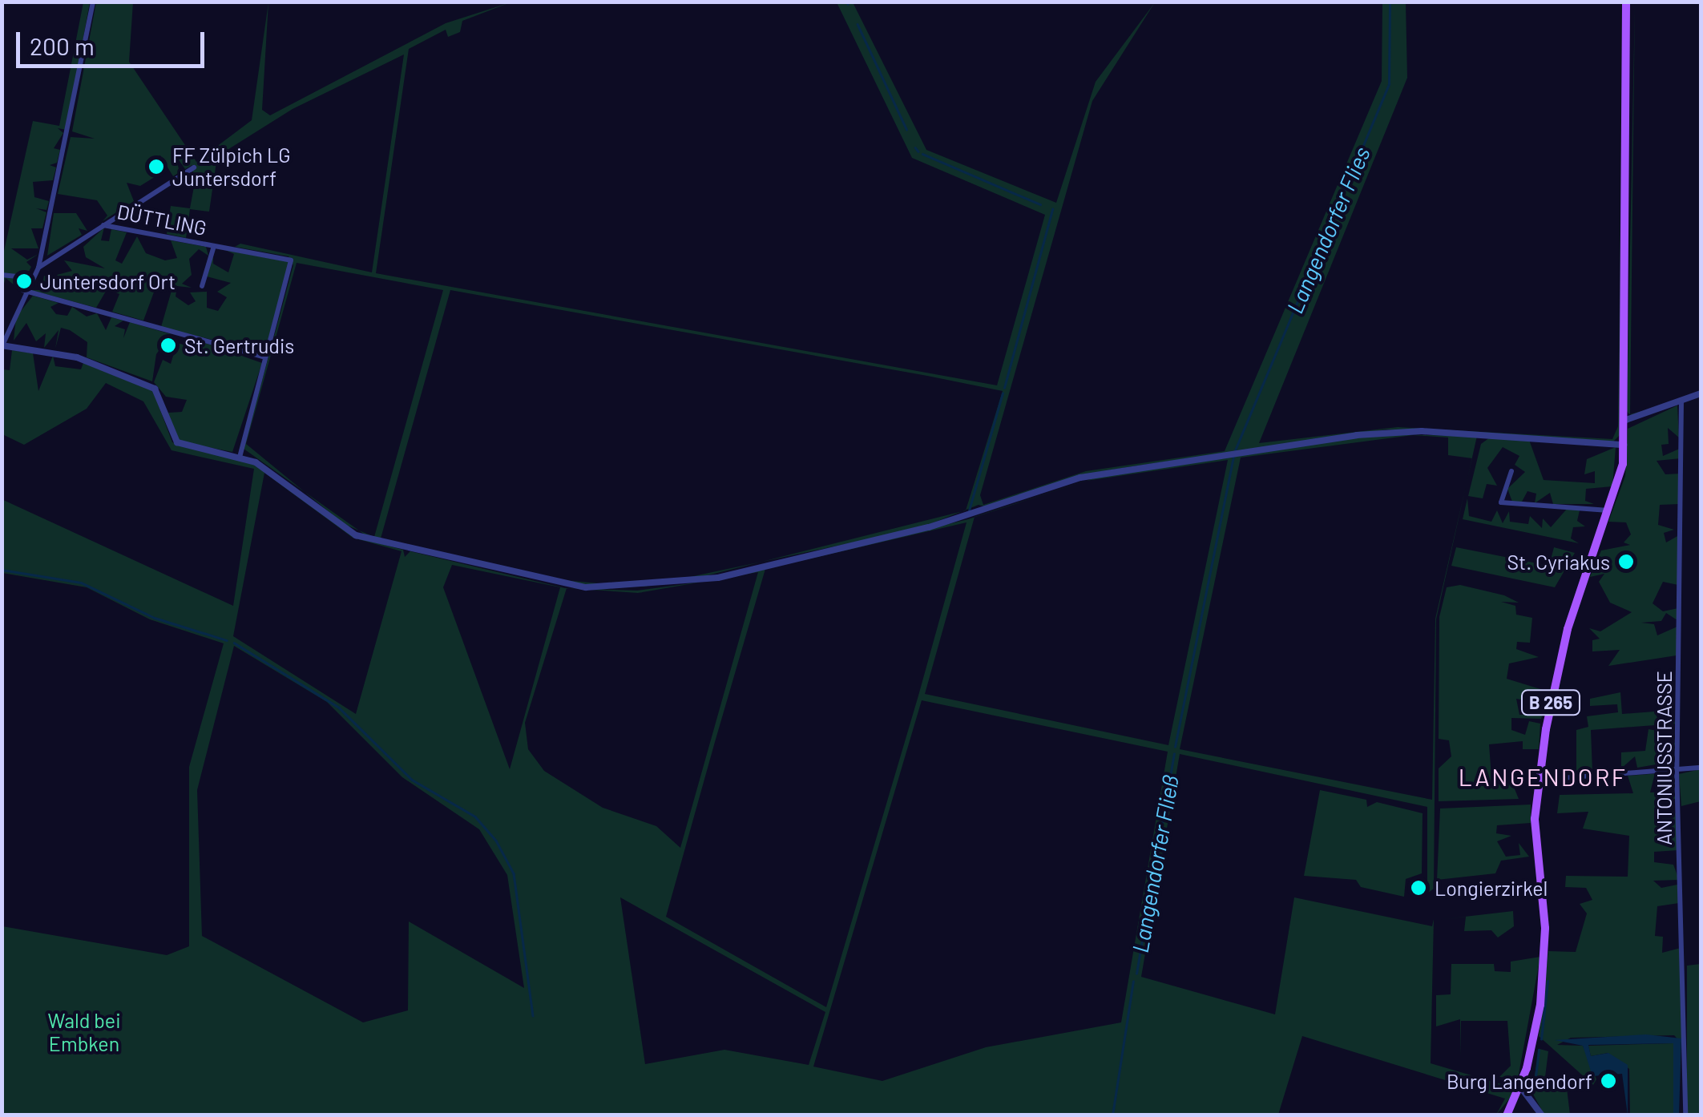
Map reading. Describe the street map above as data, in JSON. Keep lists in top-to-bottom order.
{
  "streets": {
    "main road": ["B 265"],
    "street": ["DÜTTLING", "ANTONIUSSTRASSE"]
  },
  "districts": ["LANGENDORF"],
  "water": ["Langendorfer Flies", "Langendorfer Fließ"],
  "parks": ["Wald bei Embken"],
  "places": [
    "FF Zülpich LG Juntersdorf",
    "Juntersdorf Ort",
    "St. Gertrudis",
    "St. Cyriakus",
    "Longierzirkel",
    "Burg Langendorf"
  ],
  "scale_bar": "200 m"
}
